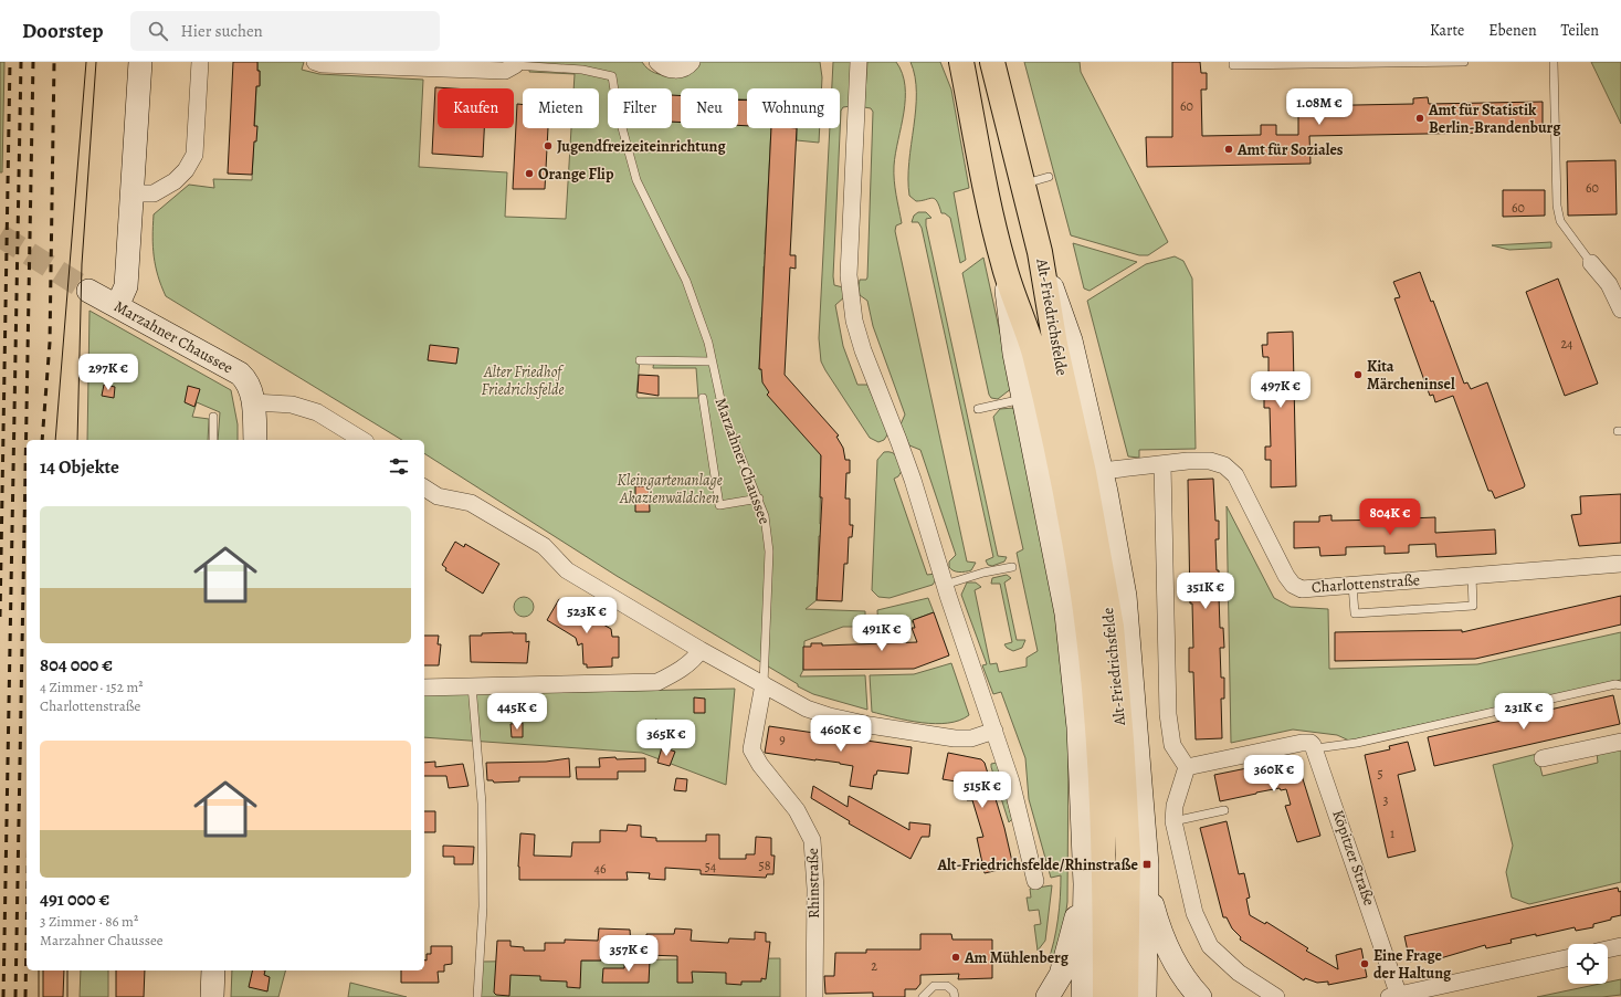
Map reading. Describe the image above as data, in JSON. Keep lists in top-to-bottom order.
{
  "streets": {
    "main road": ["Alt-Friedrichsfelde", "Marzahner Chaussee"],
    "street": ["Charlottenstraße", "Köpitzer Straße", "Rhinstraße"]
  },
  "crossings": [
    ["Alt-Friedrichsfelde", "Charlottenstraße"],
    ["Marzahner Chaussee", "Rhinstraße"]
  ],
  "parks": ["Alter Friedhof Friedrichsfelde", "Kleingartenanlage Akazienwäldchen"],
  "places": {
    "other": [
      "Amt für Statistik Berlin-Brandenburg",
      "Jugendfreizeiteinrichtung",
      "Amt für Soziales",
      "Orange Flip",
      "Kita Märcheninsel",
      "Am Mühlenberg",
      "Eine Frage der Haltung"
    ],
    "transit": ["Alt-Friedrichsfelde/Rhinstraße"]
  },
  "house_numbers": [
    "60",
    "60",
    "60",
    "24",
    "9",
    "5",
    "3",
    "1",
    "58",
    "54",
    "46",
    "2"
  ],
  "page": {
    "header": "Doorstep",
    "search": "Hier suchen",
    "nav": ["Karte", "Ebenen", "Teilen"],
    "price": [
      "1.08M €",
      "297K €",
      "497K €",
      "804K €",
      "351K €",
      "523K €",
      "491K €",
      "445K €",
      "231K €",
      "460K €",
      "365K €",
      "360K €",
      "515K €",
      "357K €"
    ],
    "chip": [
      "Kaufen",
      "Mieten",
      "Filter",
      "Neu",
      "Wohnung"
    ],
    "heading": "14 Objekte",
    "list": [
      {
        "name": "804 000 €",
        "note": "4 Zimmer · 152 m² · Charlottenstraße"
      },
      {
        "name": "491 000 €",
        "note": "3 Zimmer · 86 m² · Marzahner Chaussee"
      }
    ]
  }
}
